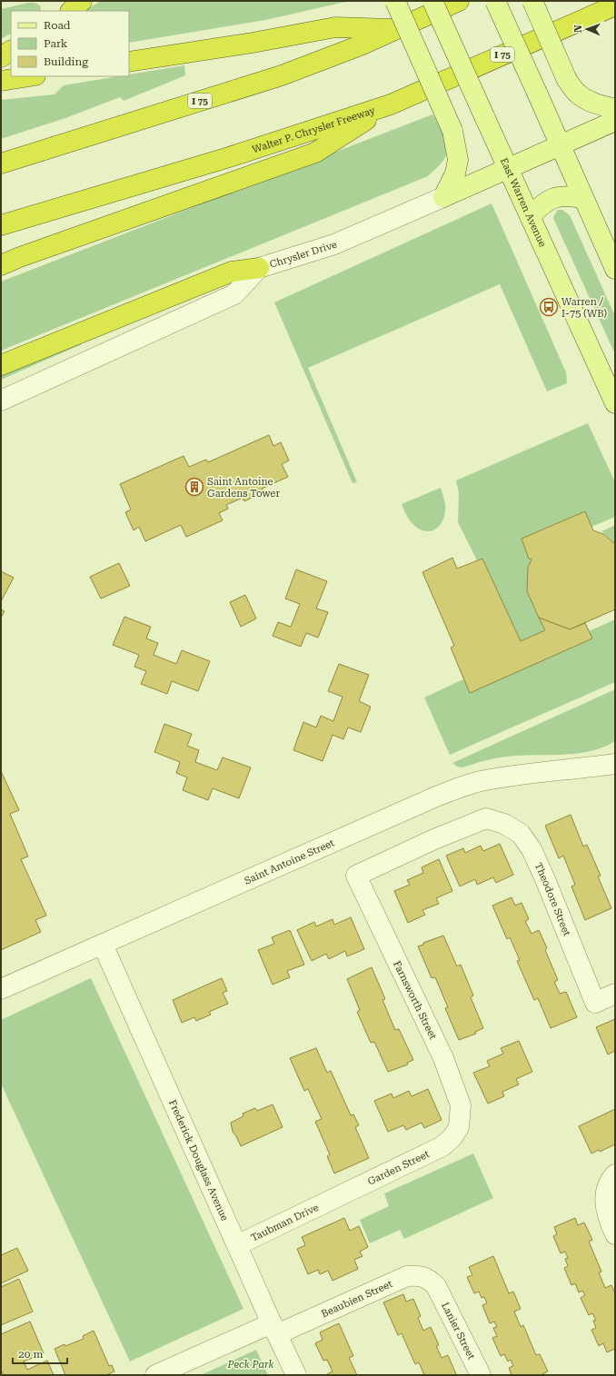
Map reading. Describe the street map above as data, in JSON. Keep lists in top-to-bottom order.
{
  "streets": {
    "highway": ["I 75", "Walter P. Chrysler Freeway"],
    "main road": ["East Warren Avenue", "Chrysler Drive"],
    "street": [
      "Saint Antoine Street",
      "Theodore Street",
      "Farnsworth Street",
      "Frederick Douglass Avenue",
      "Garden Street",
      "Taubman Drive",
      "Beaubien Street",
      "Lanier Street"
    ]
  },
  "crossings": [
    ["East Warren Avenue", "Chrysler Drive"],
    ["Saint Antoine Street", "Frederick Douglass Avenue"],
    ["Theodore Street", "Farnsworth Street"],
    ["Farnsworth Street", "Garden Street"],
    ["Frederick Douglass Avenue", "Taubman Drive"],
    ["Frederick Douglass Avenue", "Beaubien Street"],
    ["Garden Street", "Taubman Drive"],
    ["Beaubien Street", "Lanier Street"]
  ],
  "parks": ["Peck Park"],
  "places": {
    "bus stop": ["Warren / I-75 (WB)"],
    "building": ["Saint Antoine Gardens Tower"]
  },
  "legend": ["Road", "Park", "Building"],
  "scale_bar": "20 m",
  "north": "left"
}
